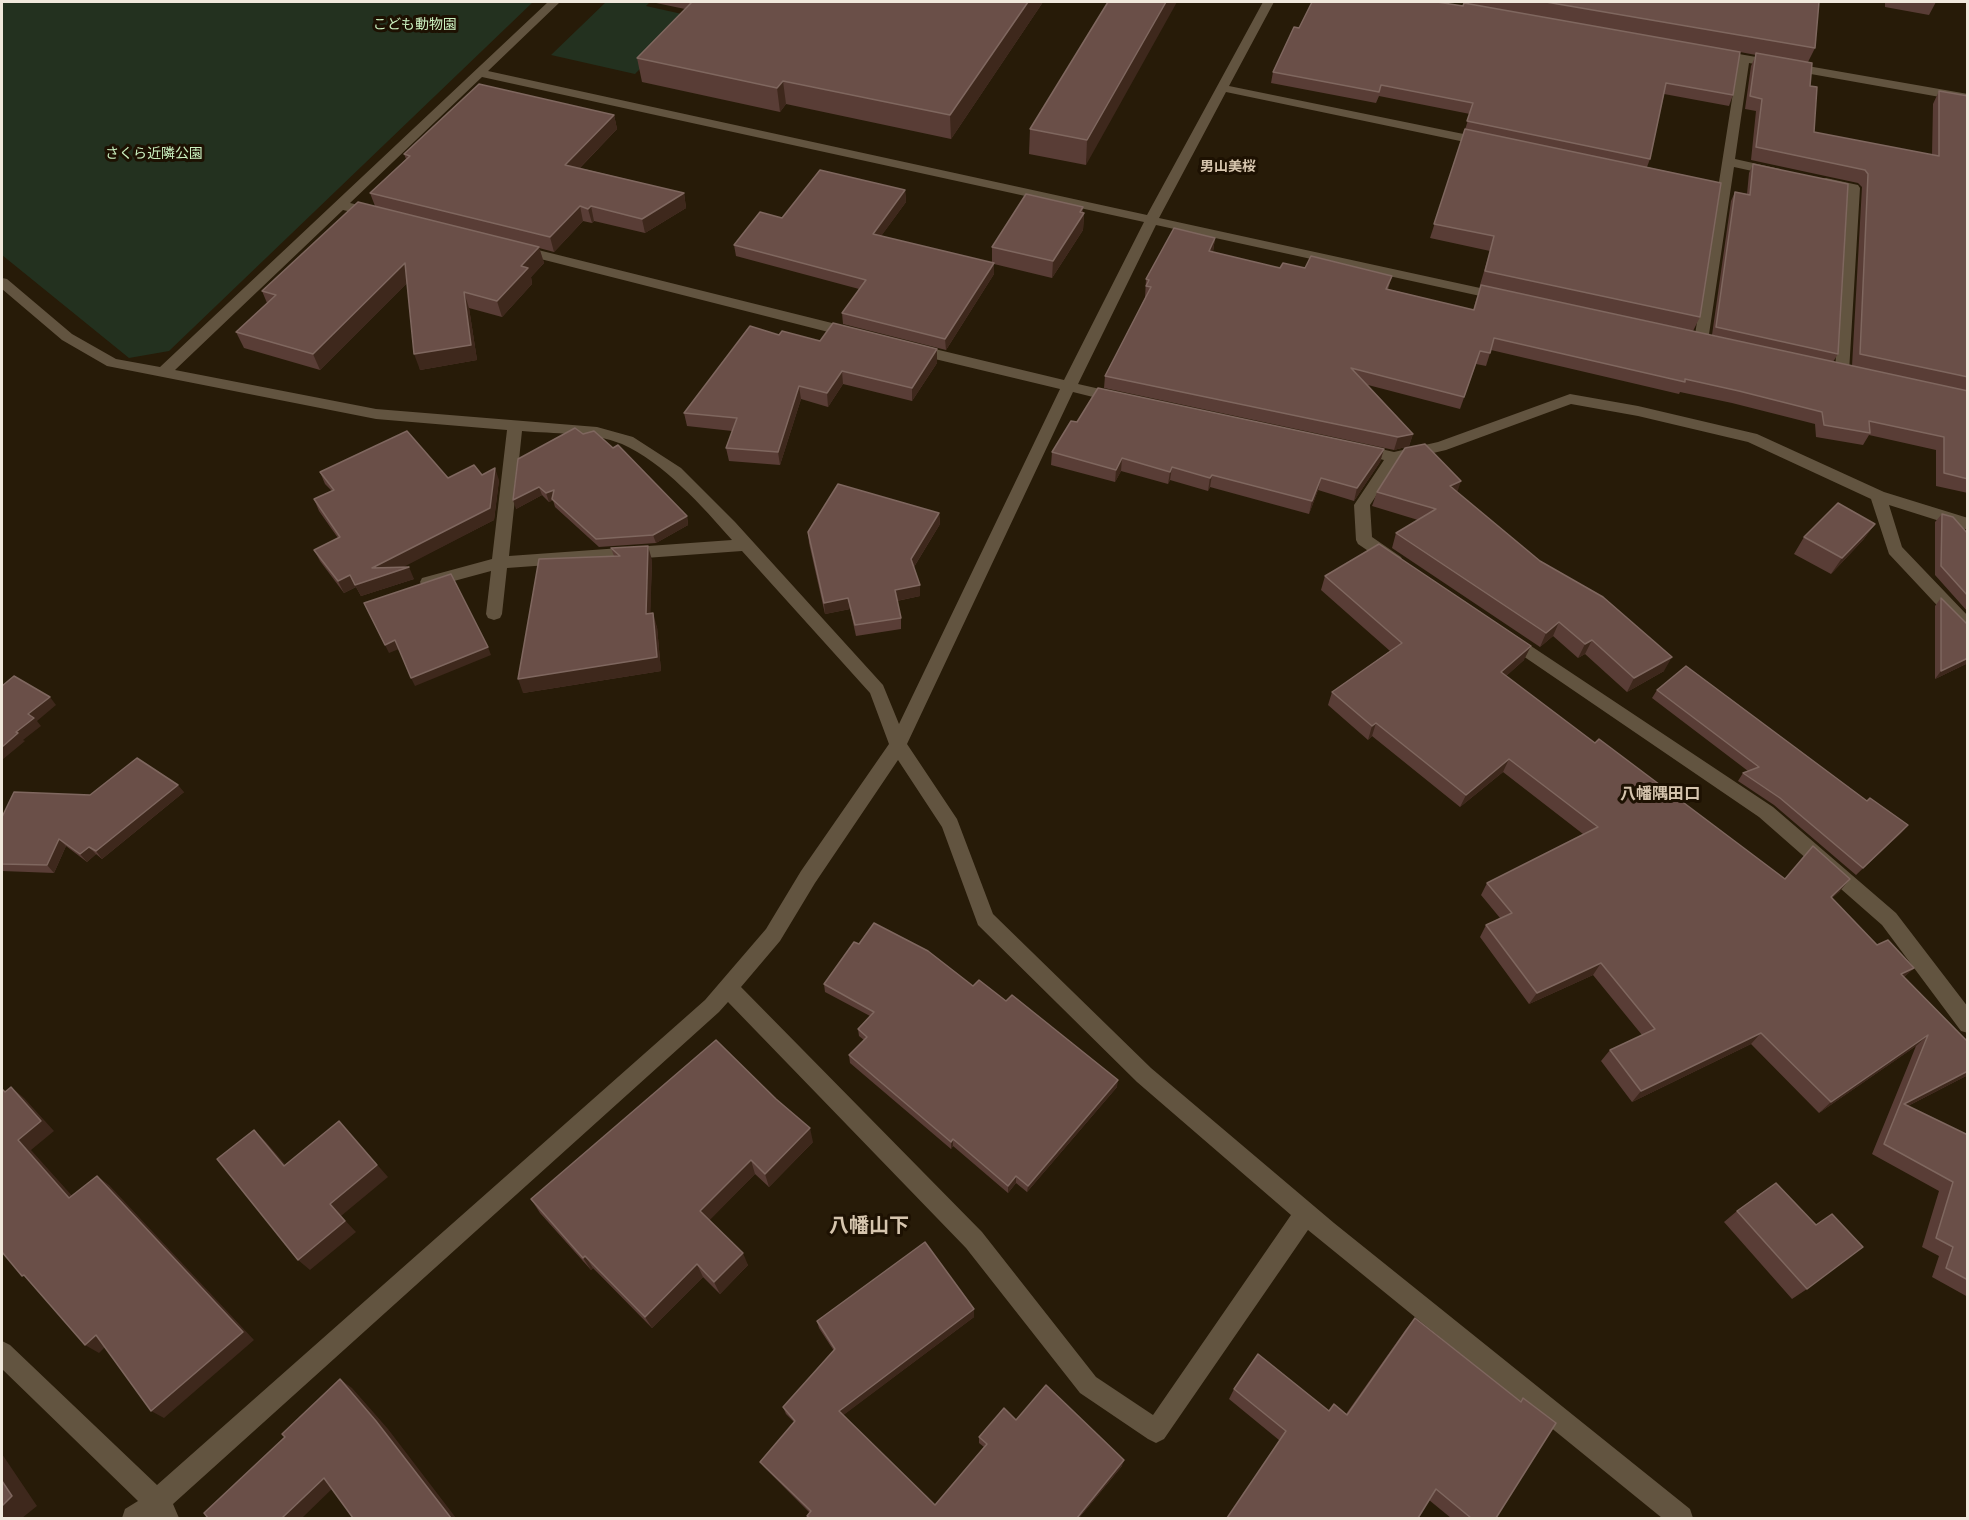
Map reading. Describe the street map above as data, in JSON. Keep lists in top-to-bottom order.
{
  "districts": ["男山美桜", "八幡隅田口", "八幡山下"],
  "parks": ["こども動物園", "さくら近隣公園"]
}
